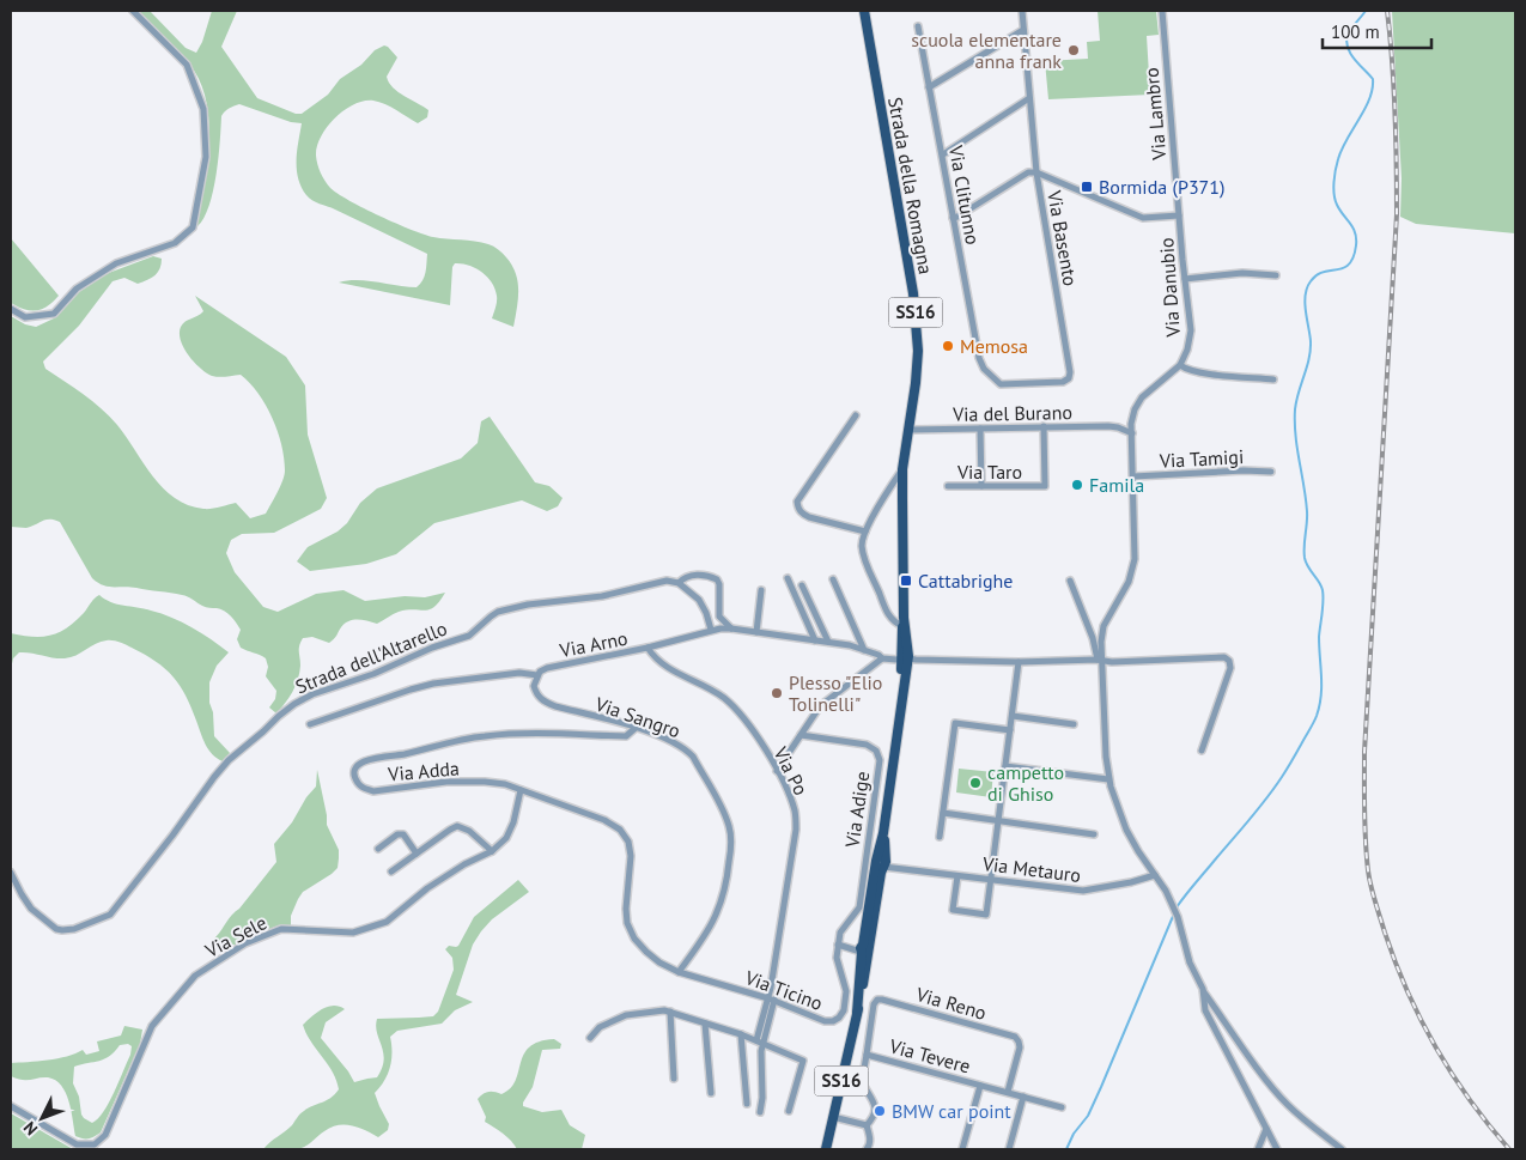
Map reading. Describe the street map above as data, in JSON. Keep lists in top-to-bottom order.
{
  "streets": {
    "main road": ["Strada della Romagna", "SS16"],
    "street": [
      "Via Lambro",
      "Via Clitunno",
      "Via Basento",
      "Via Danubio",
      "Via del Burano",
      "Via Tamigi",
      "Via Taro",
      "Via Arno",
      "Strada dell'Altarello",
      "Via Sangro",
      "Via Adda",
      "Via Po",
      "Via Adige",
      "Via Metauro",
      "Via Sele",
      "Via Ticino",
      "Via Reno",
      "Via Tevere"
    ]
  },
  "crossings": [
    ["Via Lambro", "Via Danubio"],
    ["Strada della Romagna", "Via del Burano"],
    ["Strada della Romagna", "Via Metauro"],
    ["Via Clitunno", "Via Basento"],
    ["Via Danubio", "Via Tamigi"],
    ["Via del Burano", "Via Taro"],
    ["Via Arno", "Strada dell'Altarello"],
    ["Via Arno", "Via Sangro"],
    ["Via Arno", "Via Po"],
    ["Via Sangro", "Via Adda"],
    ["Via Sangro", "Via Ticino"],
    ["Via Adda", "Via Sele"],
    ["Via Adda", "Via Ticino"],
    ["Via Po", "Via Ticino"],
    ["Via Adige", "Via Ticino"],
    ["Via Reno", "Via Tevere"]
  ],
  "places": {
    "other": [
      "scuola elementare anna frank",
      "Memosa",
      "Famila",
      "Plesso \"Elio Tolinelli\"",
      "campetto di Ghiso",
      "BMW car point"
    ],
    "transit": ["Bormida (P371)", "Cattabrighe"]
  },
  "scale_bar": "100 m",
  "north": "bottom left"
}
